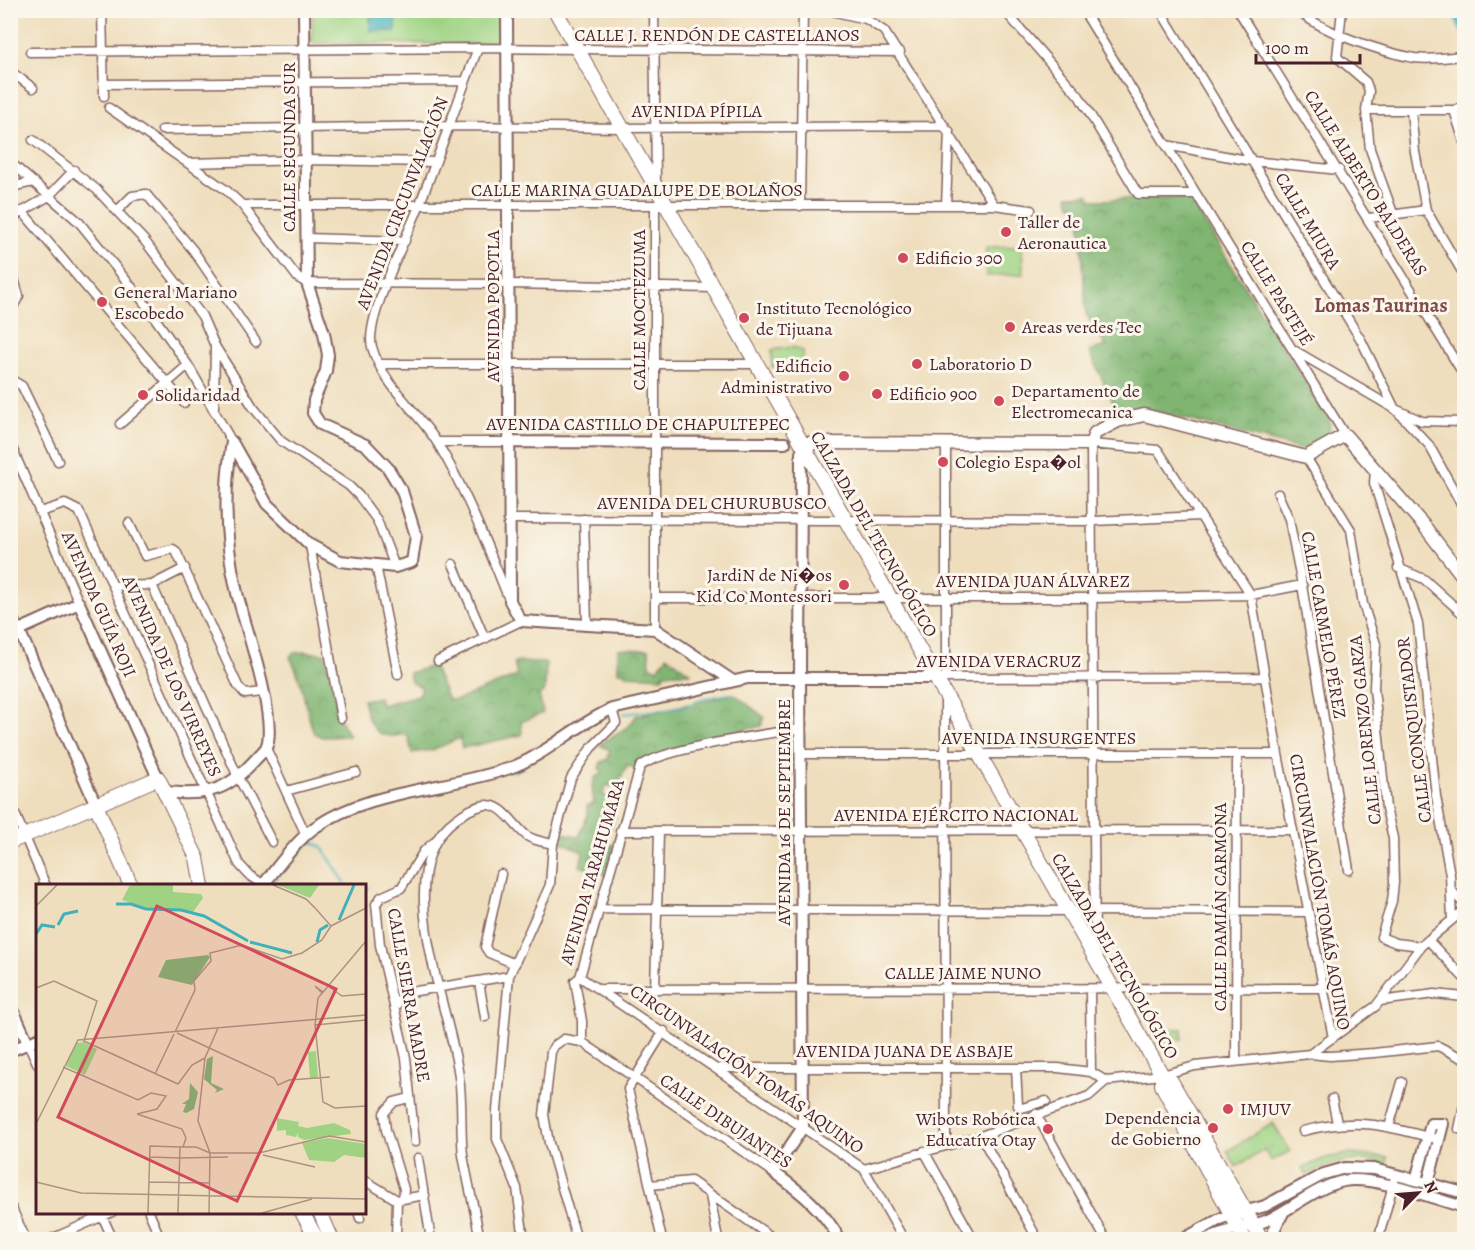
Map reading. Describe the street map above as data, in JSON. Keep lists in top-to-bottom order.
{
  "streets": {
    "main road": ["CALLE PASTEJÉ", "AVENIDA CASTILLO DE CHAPULTEPEC", "CALZADA DEL TECNOLÓGICO"],
    "street": [
      "CALLE J. RENDÓN DE CASTELLANOS",
      "AVENIDA PÍPILA",
      "CALLE SEGUNDA SUR",
      "CALLE ALBERTO BALDERAS",
      "CALLE MARINA GUADALUPE DE BOLAÑOS",
      "AVENIDA CIRCUNVALACIÓN",
      "CALLE MIURA",
      "AVENIDA POPOTLA",
      "CALLE MOCTEZUMA",
      "AVENIDA DEL CHURUBUSCO",
      "AVENIDA JUAN ÁLVAREZ",
      "AVENIDA GUÍA ROJI",
      "CALLE CARMELO PÉREZ",
      "AVENIDA VERACRUZ",
      "AVENIDA DE LOS VIRREYES",
      "CALLE LORENZO GARZA",
      "CALLE CONQUISTADOR",
      "AVENIDA INSURGENTES",
      "AVENIDA 16 DE SEPTIEMBRE",
      "AVENIDA EJÉRCITO NACIONAL",
      "AVENIDA TARAHUMARA",
      "CIRCUNVALACIÓN TOMÁS AQUINO",
      "CALLE DAMIÁN CARMONA",
      "CALLE JAIME NUNO",
      "CALLE SIERRA MADRE",
      "AVENIDA JUANA DE ASBAJE",
      "CALLE DIBUJANTES"
    ]
  },
  "crossings": [
    ["CALLE J. RENDÓN DE CASTELLANOS", "CALLE SEGUNDA SUR"],
    ["CALLE J. RENDÓN DE CASTELLANOS", "AVENIDA CIRCUNVALACIÓN"],
    ["CALLE J. RENDÓN DE CASTELLANOS", "AVENIDA POPOTLA"],
    ["CALLE J. RENDÓN DE CASTELLANOS", "CALZADA DEL TECNOLÓGICO"],
    ["AVENIDA PÍPILA", "CALLE SEGUNDA SUR"],
    ["AVENIDA PÍPILA", "AVENIDA CIRCUNVALACIÓN"],
    ["AVENIDA PÍPILA", "AVENIDA POPOTLA"],
    ["AVENIDA PÍPILA", "CALZADA DEL TECNOLÓGICO"],
    ["CALLE SEGUNDA SUR", "CALLE MARINA GUADALUPE DE BOLAÑOS"],
    ["CALLE MARINA GUADALUPE DE BOLAÑOS", "AVENIDA CIRCUNVALACIÓN"],
    ["CALLE MARINA GUADALUPE DE BOLAÑOS", "AVENIDA POPOTLA"],
    ["CALLE MARINA GUADALUPE DE BOLAÑOS", "CALLE MOCTEZUMA"],
    ["CALLE MARINA GUADALUPE DE BOLAÑOS", "CALZADA DEL TECNOLÓGICO"],
    ["AVENIDA CIRCUNVALACIÓN", "AVENIDA POPOTLA"],
    ["AVENIDA CIRCUNVALACIÓN", "AVENIDA CASTILLO DE CHAPULTEPEC"],
    ["CALLE PASTEJÉ", "CALLE CONQUISTADOR"],
    ["AVENIDA POPOTLA", "AVENIDA CASTILLO DE CHAPULTEPEC"],
    ["AVENIDA POPOTLA", "AVENIDA DEL CHURUBUSCO"],
    ["CALLE MOCTEZUMA", "AVENIDA CASTILLO DE CHAPULTEPEC"],
    ["CALLE MOCTEZUMA", "AVENIDA DEL CHURUBUSCO"],
    ["CALLE MOCTEZUMA", "CALZADA DEL TECNOLÓGICO"],
    ["CALLE MOCTEZUMA", "AVENIDA JUAN ÁLVAREZ"],
    ["AVENIDA CASTILLO DE CHAPULTEPEC", "CALZADA DEL TECNOLÓGICO"],
    ["AVENIDA CASTILLO DE CHAPULTEPEC", "AVENIDA 16 DE SEPTIEMBRE"],
    ["AVENIDA CASTILLO DE CHAPULTEPEC", "CIRCUNVALACIÓN TOMÁS AQUINO"],
    ["AVENIDA DEL CHURUBUSCO", "CALZADA DEL TECNOLÓGICO"],
    ["AVENIDA DEL CHURUBUSCO", "AVENIDA 16 DE SEPTIEMBRE"],
    ["AVENIDA DEL CHURUBUSCO", "CIRCUNVALACIÓN TOMÁS AQUINO"],
    ["CALZADA DEL TECNOLÓGICO", "AVENIDA JUAN ÁLVAREZ"],
    ["CALZADA DEL TECNOLÓGICO", "AVENIDA VERACRUZ"],
    ["CALZADA DEL TECNOLÓGICO", "AVENIDA INSURGENTES"],
    ["CALZADA DEL TECNOLÓGICO", "AVENIDA 16 DE SEPTIEMBRE"],
    ["CALZADA DEL TECNOLÓGICO", "AVENIDA EJÉRCITO NACIONAL"],
    ["CALZADA DEL TECNOLÓGICO", "CIRCUNVALACIÓN TOMÁS AQUINO"],
    ["CALZADA DEL TECNOLÓGICO", "CALLE JAIME NUNO"],
    ["AVENIDA JUAN ÁLVAREZ", "CALLE CARMELO PÉREZ"],
    ["AVENIDA JUAN ÁLVAREZ", "AVENIDA 16 DE SEPTIEMBRE"],
    ["AVENIDA JUAN ÁLVAREZ", "CIRCUNVALACIÓN TOMÁS AQUINO"],
    ["AVENIDA GUÍA ROJI", "AVENIDA DE LOS VIRREYES"],
    ["AVENIDA VERACRUZ", "AVENIDA 16 DE SEPTIEMBRE"],
    ["AVENIDA VERACRUZ", "CIRCUNVALACIÓN TOMÁS AQUINO"],
    ["AVENIDA INSURGENTES", "AVENIDA 16 DE SEPTIEMBRE"],
    ["AVENIDA INSURGENTES", "CIRCUNVALACIÓN TOMÁS AQUINO"],
    ["AVENIDA INSURGENTES", "CALLE DAMIÁN CARMONA"],
    ["AVENIDA 16 DE SEPTIEMBRE", "AVENIDA EJÉRCITO NACIONAL"],
    ["AVENIDA 16 DE SEPTIEMBRE", "AVENIDA TARAHUMARA"],
    ["AVENIDA 16 DE SEPTIEMBRE", "CIRCUNVALACIÓN TOMÁS AQUINO"],
    ["AVENIDA 16 DE SEPTIEMBRE", "CALLE JAIME NUNO"],
    ["AVENIDA 16 DE SEPTIEMBRE", "AVENIDA JUANA DE ASBAJE"],
    ["AVENIDA EJÉRCITO NACIONAL", "AVENIDA TARAHUMARA"],
    ["AVENIDA EJÉRCITO NACIONAL", "CIRCUNVALACIÓN TOMÁS AQUINO"],
    ["AVENIDA EJÉRCITO NACIONAL", "CALLE DAMIÁN CARMONA"],
    ["AVENIDA TARAHUMARA", "CIRCUNVALACIÓN TOMÁS AQUINO"],
    ["AVENIDA TARAHUMARA", "CALLE DIBUJANTES"],
    ["CIRCUNVALACIÓN TOMÁS AQUINO", "CALLE DAMIÁN CARMONA"],
    ["CIRCUNVALACIÓN TOMÁS AQUINO", "CALLE JAIME NUNO"],
    ["CIRCUNVALACIÓN TOMÁS AQUINO", "AVENIDA JUANA DE ASBAJE"],
    ["CALLE DAMIÁN CARMONA", "CALLE JAIME NUNO"]
  ],
  "districts": ["Lomas Taurinas"],
  "places": [
    "Taller de Aeronautica",
    "Edificio 300",
    "General Mariano Escobedo",
    "Instituto Tecnológico de Tijuana",
    "Areas verdes Tec",
    "Laboratorio D",
    "Edificio Administrativo",
    "Edificio 900",
    "Solidaridad",
    "Departamento de Electromecanica",
    "Colegio Espa�ol",
    "JardiN de Ni�os Kid Co Montessori",
    "IMJUV",
    "Dependencia de Gobierno",
    "Wibots Robótica Educatíva Otay"
  ],
  "scale_bar": "100 m",
  "north": "top right"
}
